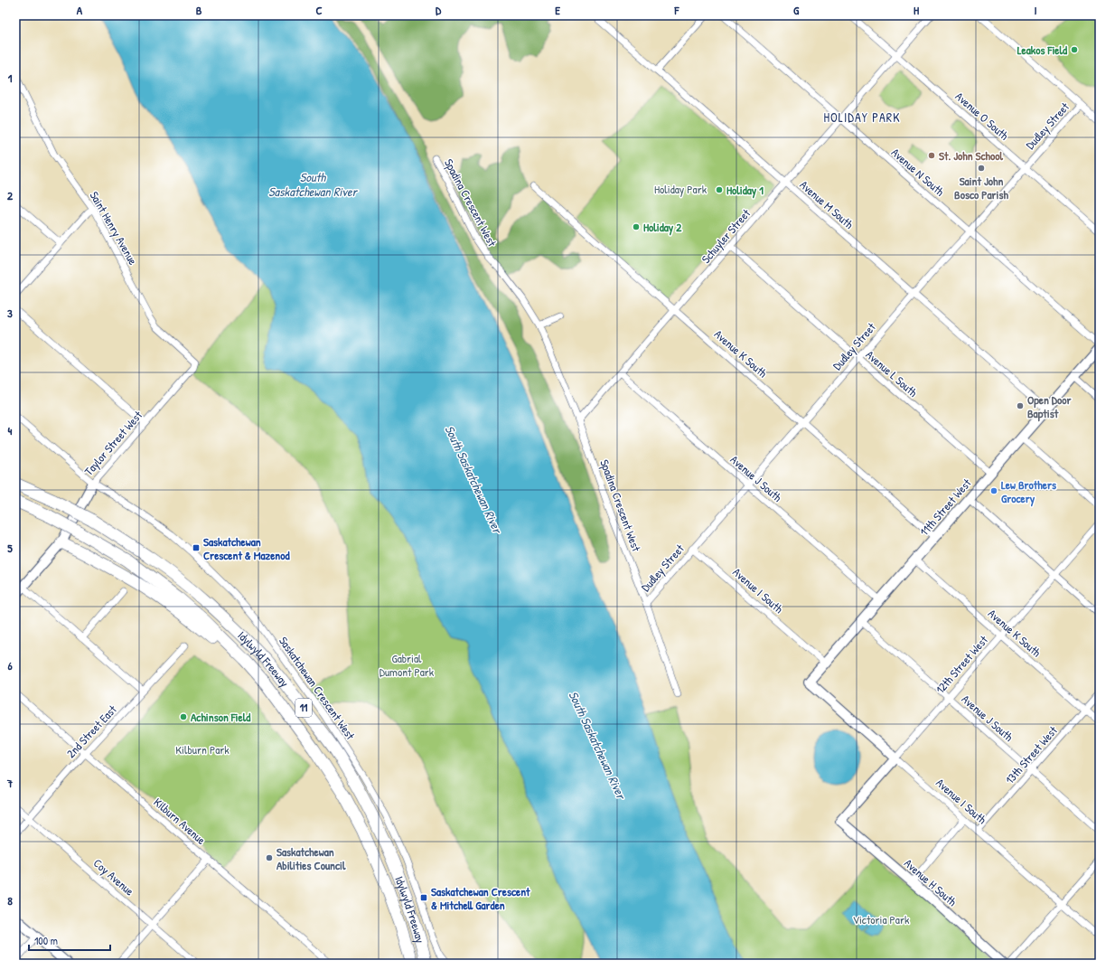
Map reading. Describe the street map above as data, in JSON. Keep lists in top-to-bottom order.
{
  "streets": {
    "highway": ["Idylwyld Freeway", "11"],
    "street": [
      "Avenue O South",
      "Dudley Street",
      "Avenue N South",
      "Spadina Crescent West",
      "Avenue M South",
      "Saint Henry Avenue",
      "Schuyler Street",
      "Avenue K South",
      "Avenue L South",
      "Taylor Street West",
      "Avenue J South",
      "11th Street West",
      "Avenue I South",
      "12th Street West",
      "Saskatchewan Crescent West",
      "2nd Street East",
      "13th Street West",
      "Kilburn Avenue",
      "Coy Avenue",
      "Avenue H South"
    ]
  },
  "crossings": [
    ["Avenue O South", "Dudley Street"],
    ["Avenue O South", "Schuyler Street"],
    ["Dudley Street", "Avenue N South"],
    ["Dudley Street", "Spadina Crescent West"],
    ["Dudley Street", "Avenue M South"],
    ["Dudley Street", "Avenue K South"],
    ["Dudley Street", "Avenue L South"],
    ["Dudley Street", "Avenue J South"],
    ["Dudley Street", "Avenue I South"],
    ["Avenue N South", "Schuyler Street"],
    ["Spadina Crescent West", "Schuyler Street"],
    ["Avenue M South", "Schuyler Street"],
    ["Avenue M South", "11th Street West"],
    ["Saint Henry Avenue", "Taylor Street West"],
    ["Schuyler Street", "Avenue K South"],
    ["Schuyler Street", "Avenue L South"],
    ["Schuyler Street", "Avenue J South"],
    ["Avenue K South", "11th Street West"],
    ["Avenue K South", "12th Street West"],
    ["Avenue K South", "13th Street West"],
    ["Avenue L South", "11th Street West"],
    ["Taylor Street West", "Saskatchewan Crescent West"],
    ["Avenue J South", "11th Street West"],
    ["Avenue J South", "12th Street West"],
    ["Avenue J South", "13th Street West"],
    ["11th Street West", "Avenue I South"],
    ["Avenue I South", "12th Street West"],
    ["Avenue I South", "13th Street West"],
    ["12th Street West", "Avenue H South"],
    ["2nd Street East", "Kilburn Avenue"],
    ["2nd Street East", "Coy Avenue"]
  ],
  "districts": ["HOLIDAY PARK"],
  "water": ["South Saskatchewan River"],
  "parks": [
    "Holiday Park",
    "Gabrial Dumont Park",
    "Kilburn Park",
    "Victoria Park"
  ],
  "places": {
    "other": [
      "Leakos Field",
      "St. John School",
      "Saint John Bosco Parish",
      "Holiday 1",
      "Holiday 2",
      "Open Door Baptist",
      "Lew Brothers Grocery",
      "Achinson Field",
      "Saskatchewan Abilities Council"
    ],
    "transit": ["Saskatchewan Crescent & Mazenod", "Saskatchewan Crescent & Mitchell Garden"]
  },
  "scale_bar": "100 m",
  "grid": {
    "columns": [
      "A",
      "B",
      "C",
      "D",
      "E",
      "F",
      "G",
      "H",
      "I"
    ],
    "rows": [
      "1",
      "2",
      "3",
      "4",
      "5",
      "6",
      "7",
      "8"
    ]
  }
}
